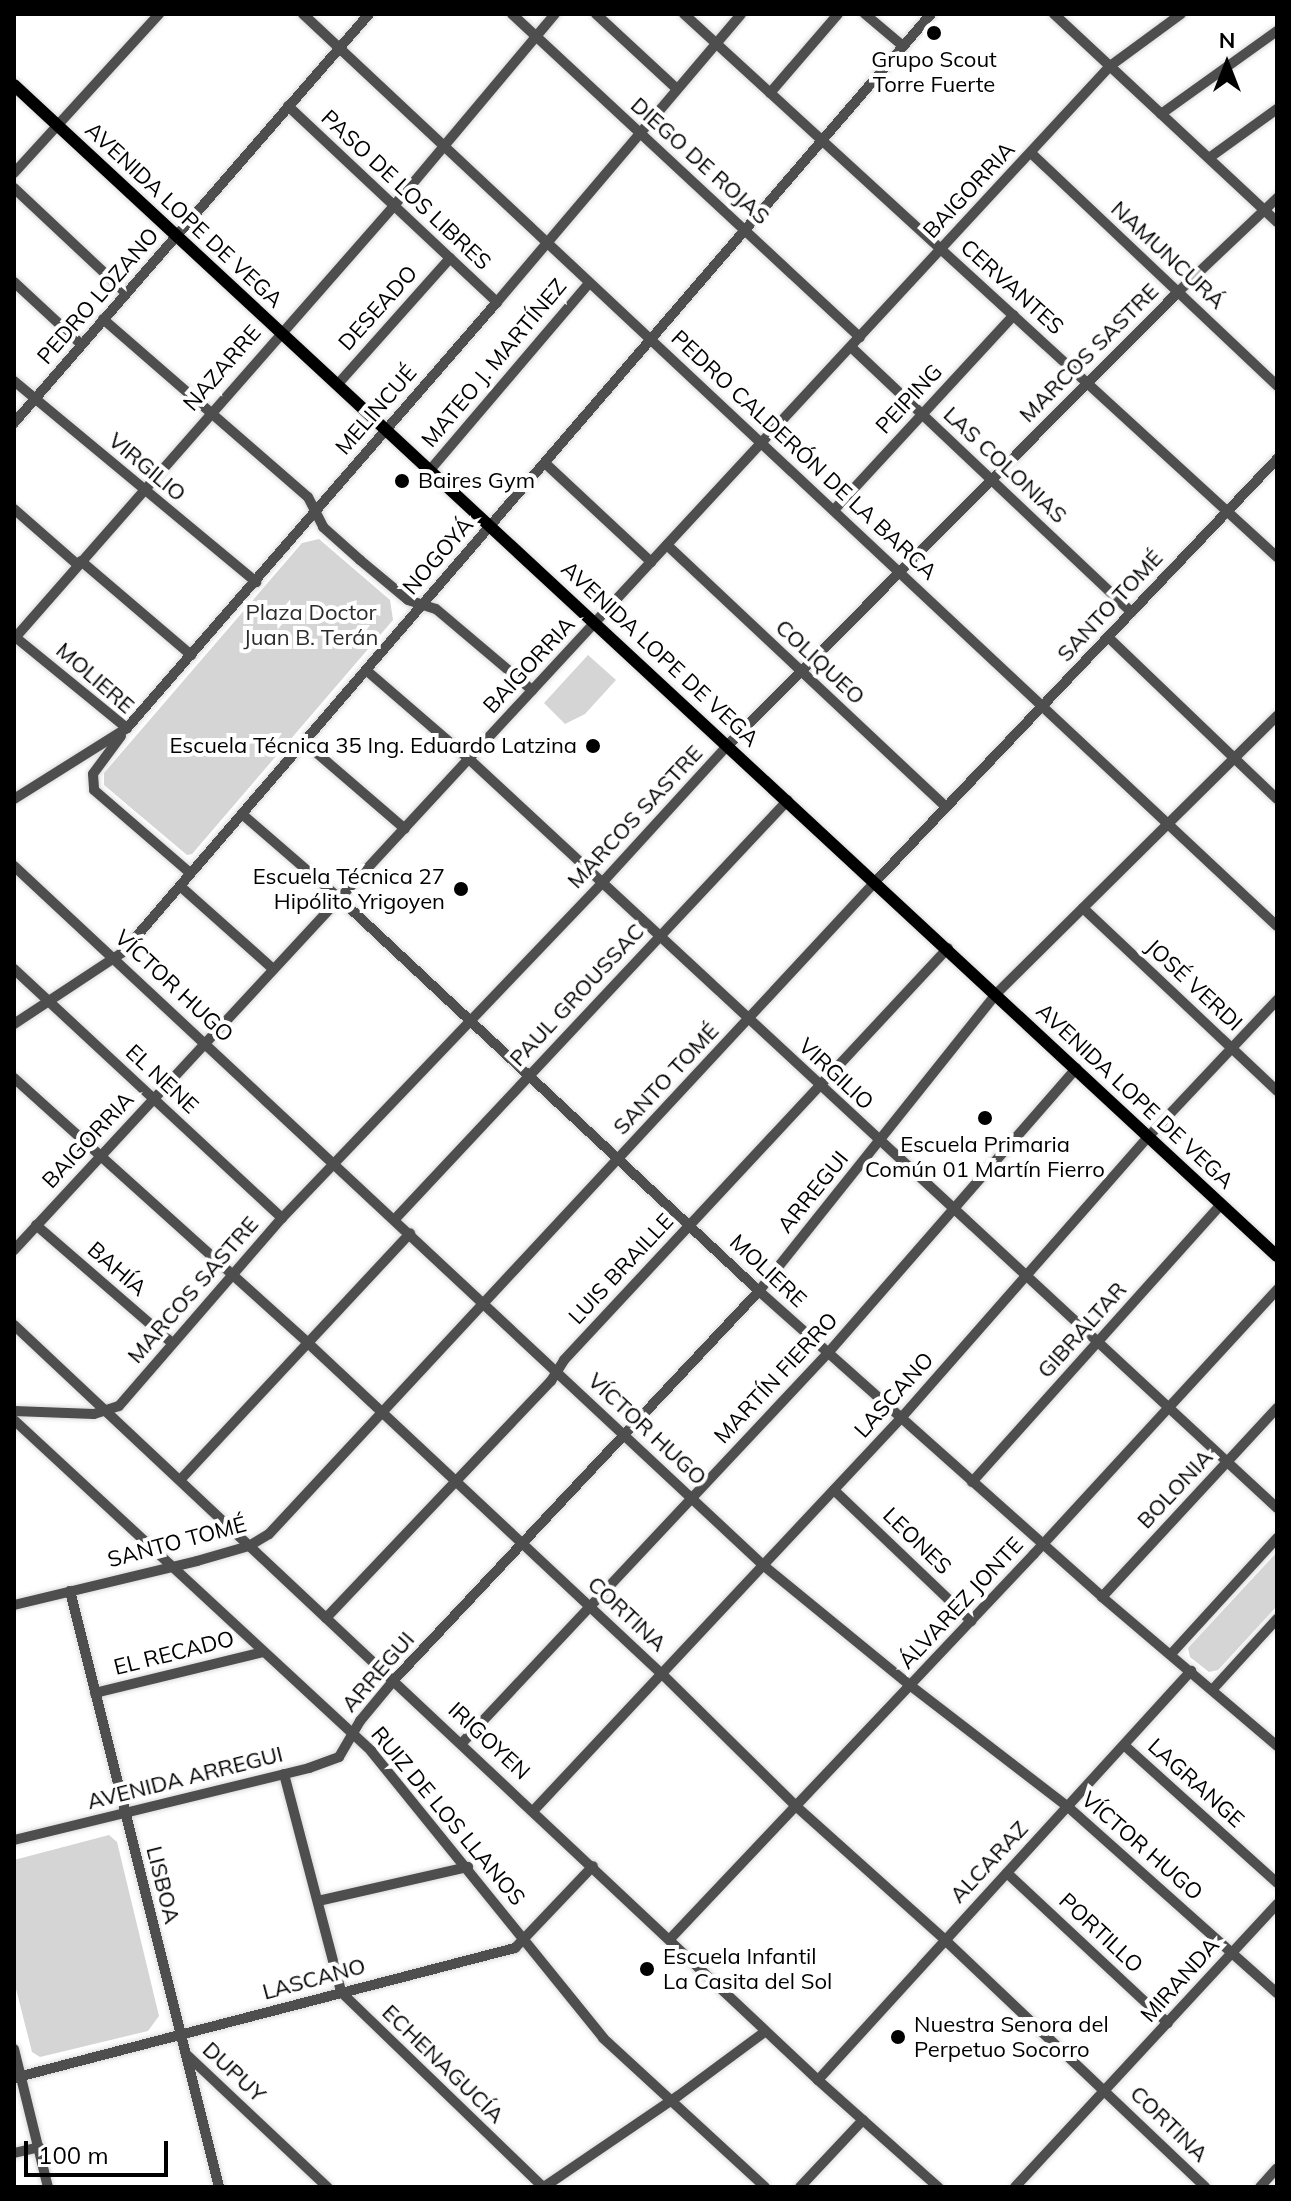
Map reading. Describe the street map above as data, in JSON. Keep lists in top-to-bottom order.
{
  "streets": {
    "main road": ["AVENIDA LOPE DE VEGA"],
    "street": [
      "DIEGO DE ROJAS",
      "PASO DE LOS LIBRES",
      "BAIGORRIA",
      "NAMUNCURÁ",
      "CERVANTES",
      "PEDRO LOZANO",
      "DESEADO",
      "MARCOS SASTRE",
      "MATEO J. MARTÍNEZ",
      "NAZARRE",
      "PEIPING",
      "MELINCUÉ",
      "PEDRO CALDERÓN DE LA BARCA",
      "LAS COLONIAS",
      "VIRGILIO",
      "NOGOYÁ",
      "SANTO TOMÉ",
      "COLIQUEO",
      "MOLIERE",
      "JOSÉ VERDI",
      "VÍCTOR HUGO",
      "PAUL GROUSSAC",
      "EL NENE",
      "ARREGUI",
      "BAHÍA",
      "LUIS BRAILLE",
      "GIBRALTAR",
      "MARTÍN FIERRO",
      "LASCANO",
      "BOLONIA",
      "LEONES",
      "ÁLVAREZ JONTE",
      "CORTINA",
      "EL RECADO",
      "IRIGOYEN",
      "AVENIDA ARREGUI",
      "LAGRANGE",
      "RUIZ DE LOS LLANOS",
      "ALCARAZ",
      "LISBOA",
      "PORTILLO",
      "MIRANDA",
      "ECHENAGUCÍA",
      "DUPUY"
    ]
  },
  "crossings": [
    ["DIEGO DE ROJAS", "BAIGORRIA"],
    ["DIEGO DE ROJAS", "NAZARRE"],
    ["DIEGO DE ROJAS", "MELINCUÉ"],
    ["DIEGO DE ROJAS", "NOGOYÁ"],
    ["PASO DE LOS LIBRES", "PEDRO LOZANO"],
    ["PASO DE LOS LIBRES", "DESEADO"],
    ["PASO DE LOS LIBRES", "NAZARRE"],
    ["PASO DE LOS LIBRES", "MELINCUÉ"],
    ["BAIGORRIA", "AVENIDA LOPE DE VEGA"],
    ["BAIGORRIA", "NAMUNCURÁ"],
    ["BAIGORRIA", "CERVANTES"],
    ["BAIGORRIA", "PEDRO CALDERÓN DE LA BARCA"],
    ["BAIGORRIA", "LAS COLONIAS"],
    ["BAIGORRIA", "VIRGILIO"],
    ["BAIGORRIA", "COLIQUEO"],
    ["BAIGORRIA", "MOLIERE"],
    ["BAIGORRIA", "VÍCTOR HUGO"],
    ["BAIGORRIA", "EL NENE"],
    ["BAIGORRIA", "BAHÍA"],
    ["BAIGORRIA", "CORTINA"],
    ["AVENIDA LOPE DE VEGA", "PEDRO LOZANO"],
    ["AVENIDA LOPE DE VEGA", "DESEADO"],
    ["AVENIDA LOPE DE VEGA", "MARCOS SASTRE"],
    ["AVENIDA LOPE DE VEGA", "MATEO J. MARTÍNEZ"],
    ["AVENIDA LOPE DE VEGA", "NAZARRE"],
    ["AVENIDA LOPE DE VEGA", "MELINCUÉ"],
    ["AVENIDA LOPE DE VEGA", "NOGOYÁ"],
    ["AVENIDA LOPE DE VEGA", "SANTO TOMÉ"],
    ["AVENIDA LOPE DE VEGA", "PAUL GROUSSAC"],
    ["AVENIDA LOPE DE VEGA", "ARREGUI"],
    ["AVENIDA LOPE DE VEGA", "LUIS BRAILLE"],
    ["AVENIDA LOPE DE VEGA", "GIBRALTAR"],
    ["AVENIDA LOPE DE VEGA", "MARTÍN FIERRO"],
    ["AVENIDA LOPE DE VEGA", "LASCANO"],
    ["NAMUNCURÁ", "MARCOS SASTRE"],
    ["CERVANTES", "MARCOS SASTRE"],
    ["CERVANTES", "PEIPING"],
    ["CERVANTES", "MELINCUÉ"],
    ["CERVANTES", "NOGOYÁ"],
    ["CERVANTES", "SANTO TOMÉ"],
    ["PEDRO LOZANO", "PEDRO CALDERÓN DE LA BARCA"],
    ["PEDRO LOZANO", "VIRGILIO"],
    ["MARCOS SASTRE", "PEDRO CALDERÓN DE LA BARCA"],
    ["MARCOS SASTRE", "LAS COLONIAS"],
    ["MARCOS SASTRE", "VIRGILIO"],
    ["MARCOS SASTRE", "COLIQUEO"],
    ["MARCOS SASTRE", "MOLIERE"],
    ["MARCOS SASTRE", "VÍCTOR HUGO"],
    ["MARCOS SASTRE", "EL NENE"],
    ["MARCOS SASTRE", "BAHÍA"],
    ["MARCOS SASTRE", "CORTINA"],
    ["MARCOS SASTRE", "IRIGOYEN"],
    ["MATEO J. MARTÍNEZ", "PEDRO CALDERÓN DE LA BARCA"],
    ["NAZARRE", "PEDRO CALDERÓN DE LA BARCA"],
    ["NAZARRE", "VIRGILIO"],
    ["NAZARRE", "MOLIERE"],
    ["PEIPING", "PEDRO CALDERÓN DE LA BARCA"],
    ["PEIPING", "LAS COLONIAS"],
    ["MELINCUÉ", "PEDRO CALDERÓN DE LA BARCA"],
    ["MELINCUÉ", "VIRGILIO"],
    ["MELINCUÉ", "MOLIERE"],
    ["PEDRO CALDERÓN DE LA BARCA", "NOGOYÁ"],
    ["PEDRO CALDERÓN DE LA BARCA", "SANTO TOMÉ"],
    ["PEDRO CALDERÓN DE LA BARCA", "ARREGUI"],
    ["LAS COLONIAS", "SANTO TOMÉ"],
    ["VIRGILIO", "NOGOYÁ"],
    ["VIRGILIO", "SANTO TOMÉ"],
    ["VIRGILIO", "PAUL GROUSSAC"],
    ["VIRGILIO", "ARREGUI"],
    ["VIRGILIO", "LUIS BRAILLE"],
    ["VIRGILIO", "GIBRALTAR"],
    ["VIRGILIO", "MARTÍN FIERRO"],
    ["VIRGILIO", "LASCANO"],
    ["VIRGILIO", "BOLONIA"],
    ["VIRGILIO", "ÁLVAREZ JONTE"],
    ["NOGOYÁ", "MOLIERE"],
    ["NOGOYÁ", "VÍCTOR HUGO"],
    ["NOGOYÁ", "EL NENE"],
    ["SANTO TOMÉ", "COLIQUEO"],
    ["SANTO TOMÉ", "MOLIERE"],
    ["SANTO TOMÉ", "VÍCTOR HUGO"],
    ["SANTO TOMÉ", "CORTINA"],
    ["SANTO TOMÉ", "IRIGOYEN"],
    ["SANTO TOMÉ", "RUIZ DE LOS LLANOS"],
    ["SANTO TOMÉ", "LISBOA"],
    ["MOLIERE", "PAUL GROUSSAC"],
    ["MOLIERE", "ARREGUI"],
    ["MOLIERE", "LUIS BRAILLE"],
    ["MOLIERE", "GIBRALTAR"],
    ["MOLIERE", "MARTÍN FIERRO"],
    ["MOLIERE", "LASCANO"],
    ["MOLIERE", "BOLONIA"],
    ["MOLIERE", "ÁLVAREZ JONTE"],
    ["MOLIERE", "ALCARAZ"],
    ["JOSÉ VERDI", "ARREGUI"],
    ["JOSÉ VERDI", "LASCANO"],
    ["VÍCTOR HUGO", "PAUL GROUSSAC"],
    ["VÍCTOR HUGO", "ARREGUI"],
    ["VÍCTOR HUGO", "LUIS BRAILLE"],
    ["VÍCTOR HUGO", "MARTÍN FIERRO"],
    ["VÍCTOR HUGO", "LASCANO"],
    ["VÍCTOR HUGO", "ÁLVAREZ JONTE"],
    ["VÍCTOR HUGO", "ALCARAZ"],
    ["VÍCTOR HUGO", "MIRANDA"],
    ["ARREGUI", "CORTINA"],
    ["ARREGUI", "IRIGOYEN"],
    ["ARREGUI", "AVENIDA ARREGUI"],
    ["ARREGUI", "RUIZ DE LOS LLANOS"],
    ["LUIS BRAILLE", "CORTINA"],
    ["LUIS BRAILLE", "IRIGOYEN"],
    ["MARTÍN FIERRO", "CORTINA"],
    ["MARTÍN FIERRO", "IRIGOYEN"],
    ["LASCANO", "LEONES"],
    ["LASCANO", "CORTINA"],
    ["LASCANO", "IRIGOYEN"],
    ["LASCANO", "RUIZ DE LOS LLANOS"],
    ["LASCANO", "LISBOA"],
    ["LASCANO", "ECHENAGUCÍA"],
    ["LEONES", "ÁLVAREZ JONTE"],
    ["ÁLVAREZ JONTE", "CORTINA"],
    ["ÁLVAREZ JONTE", "IRIGOYEN"],
    ["CORTINA", "ALCARAZ"],
    ["CORTINA", "MIRANDA"],
    ["EL RECADO", "RUIZ DE LOS LLANOS"],
    ["EL RECADO", "LISBOA"],
    ["IRIGOYEN", "ALCARAZ"],
    ["AVENIDA ARREGUI", "RUIZ DE LOS LLANOS"],
    ["AVENIDA ARREGUI", "LISBOA"],
    ["LAGRANGE", "ALCARAZ"],
    ["ALCARAZ", "PORTILLO"],
    ["LISBOA", "DUPUY"],
    ["PORTILLO", "MIRANDA"]
  ],
  "parks": ["Plaza Doctor Juan B. Terán"],
  "places": [
    "Grupo Scout Torre Fuerte",
    "Baires Gym",
    "Escuela Técnica 35 Ing. Eduardo Latzina",
    "Escuela Técnica 27 Hipólito Yrigoyen",
    "Escuela Primaria Común 01 Martín Fierro",
    "Escuela Infantil La Casita del Sol",
    "Nuestra Senora del Perpetuo Socorro"
  ],
  "scale_bar": "100 m",
  "north": "top"
}
